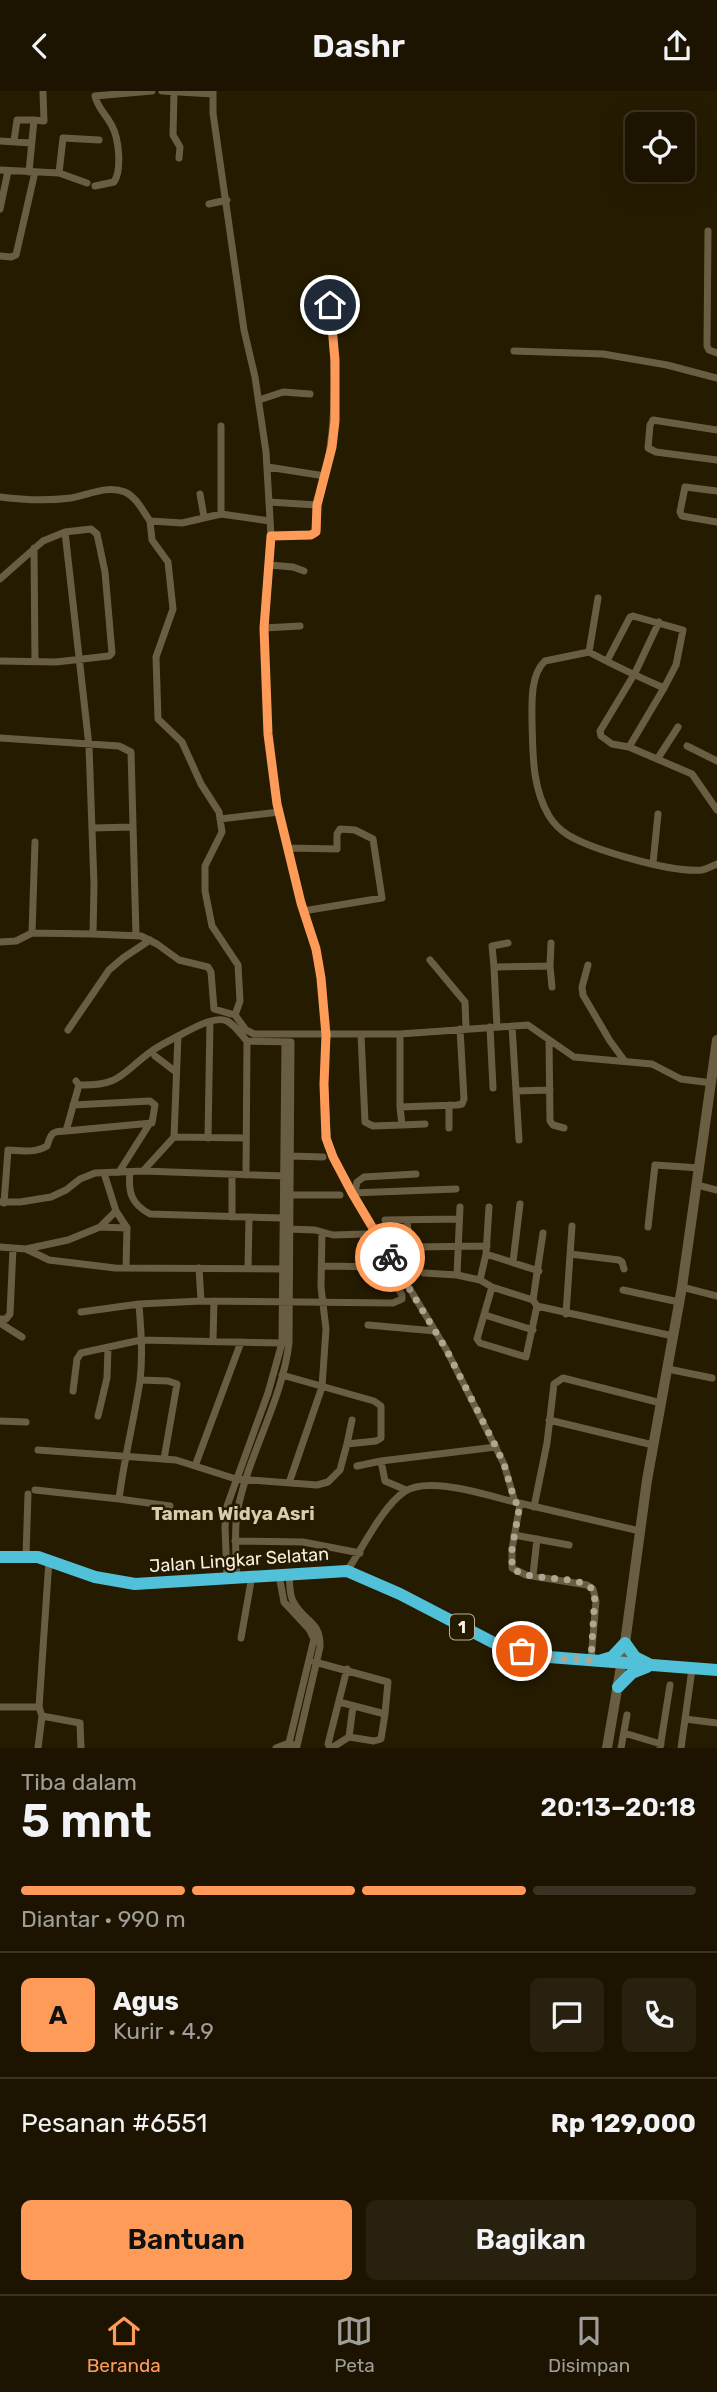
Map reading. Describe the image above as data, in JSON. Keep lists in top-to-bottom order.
{
  "streets": {
    "highway": ["Jalan Lingkar Selatan", "1"]
  },
  "districts": ["Taman Widya Asri"],
  "page": {
    "header": "Dashr",
    "heading": ["5 mnt", "Tiba dalam", "20:13–20:18"],
    "panel": [
      "Agus",
      "Kurir · 4.9",
      "Pesanan #6551",
      "Rp 129,000"
    ],
    "bar": "Diantar · 990 m",
    "round": "A",
    "buttons": ["Bantuan", "Bagikan"],
    "tabs": ["Beranda", "Peta", "Disimpan"]
  }
}
